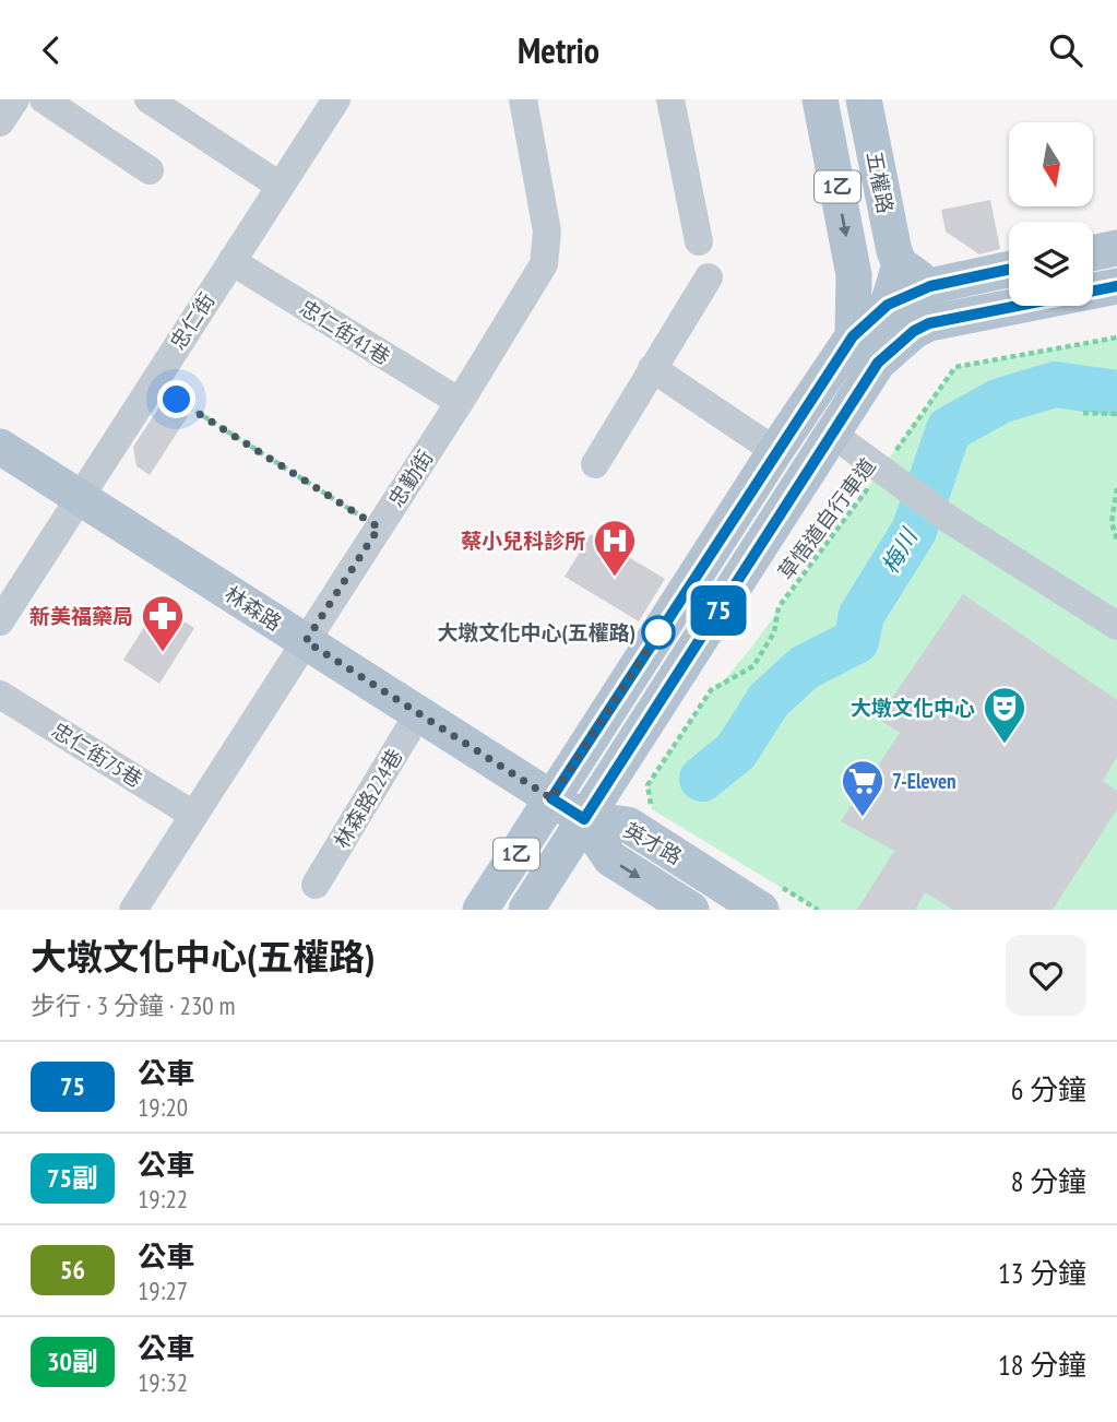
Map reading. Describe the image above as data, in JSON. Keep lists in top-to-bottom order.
{
  "streets": {
    "main road": [
      "五權路",
      "1乙",
      "林森路",
      "英才路"
    ],
    "street": [
      "忠仁街",
      "忠仁街41巷",
      "忠勤街",
      "忠仁街75巷",
      "林森路224巷"
    ],
    "path": ["草悟道自行車道"]
  },
  "crossings": [
    ["五權路", "1乙"],
    ["五權路", "林森路"],
    ["五權路", "英才路"],
    ["1乙", "林森路"],
    ["忠仁街", "忠仁街41巷"],
    ["忠仁街", "林森路"],
    ["忠仁街41巷", "忠勤街"],
    ["忠勤街", "林森路"],
    ["忠勤街", "忠仁街75巷"],
    ["林森路", "林森路224巷"],
    ["林森路", "英才路"]
  ],
  "water": ["梅川"],
  "places": {
    "hospital": ["蔡小兒科診所"],
    "other": ["大墩文化中心(五權路)"],
    "pharmacy": ["新美福藥局"],
    "theatre": ["大墩文化中心"],
    "supermarket": ["7-Eleven"]
  },
  "lines": ["bus line 75"],
  "north": "bottom",
  "page": {
    "header": "Metrio",
    "on_map": "75",
    "heading": ["大墩文化中心(五權路)", "步行 · 3 分鐘 · 230 m"],
    "list": [
      {
        "mark": "75",
        "name": "公車",
        "note": "19:20",
        "value": "6 分鐘"
      },
      {
        "mark": "75副",
        "name": "公車",
        "note": "19:22",
        "value": "8 分鐘"
      },
      {
        "mark": "56",
        "name": "公車",
        "note": "19:27",
        "value": "13 分鐘"
      },
      {
        "mark": "30副",
        "name": "公車",
        "note": "19:32",
        "value": "18 分鐘"
      }
    ]
  }
}
